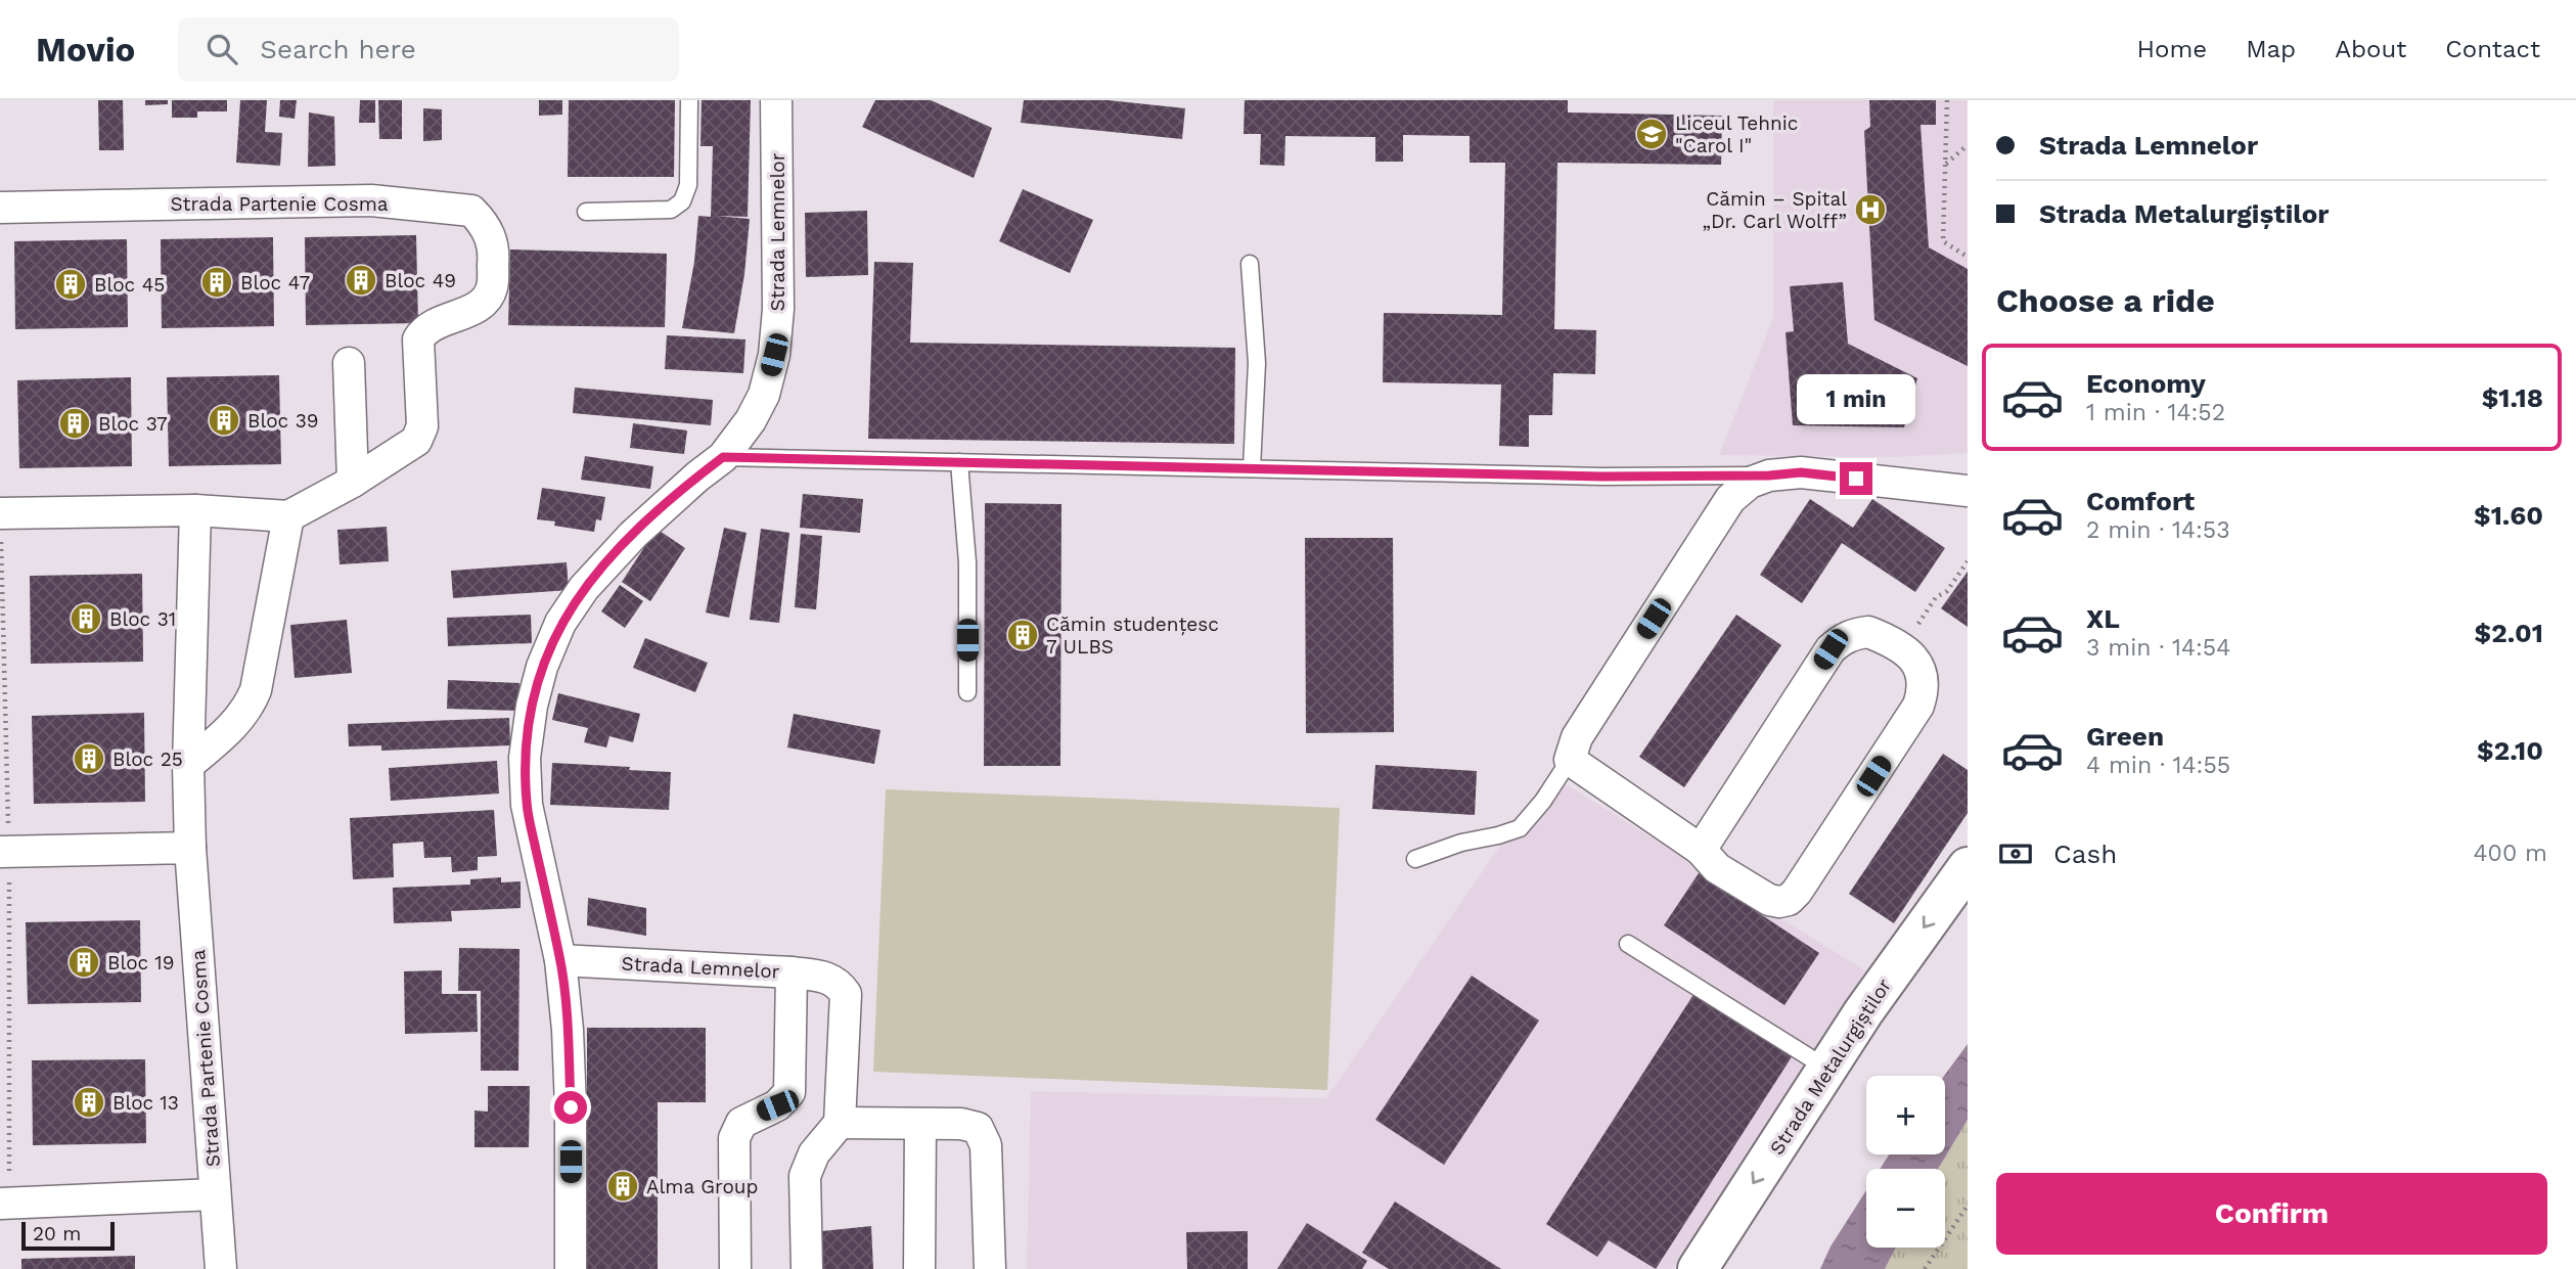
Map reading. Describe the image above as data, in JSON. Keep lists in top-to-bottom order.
{
  "streets": {
    "main road": ["Strada Metalurgiștilor"],
    "street": ["Strada Partenie Cosma", "Strada Lemnelor"]
  },
  "one_way": ["Strada Metalurgiștilor"],
  "places": {
    "school or university": ["Liceul Tehnic \"Carol I\""],
    "hospital": ["Cămin – Spital „Dr. Carl Wolff”"],
    "building": [
      "Bloc 49",
      "Bloc 47",
      "Bloc 45",
      "Bloc 39",
      "Bloc 37",
      "Bloc 31",
      "Cămin studențesc 7 ULBS",
      "Bloc 25",
      "Bloc 19",
      "Bloc 13",
      "Alma Group"
    ]
  },
  "scale_bar": "20 m",
  "page": {
    "header": "Movio",
    "search": "Search here",
    "nav": [
      "Home",
      "Map",
      "About",
      "Contact"
    ],
    "banner": ["Strada Lemnelor", "Strada Metalurgiștilor"],
    "heading": "Choose a ride",
    "list": [
      {
        "name": "Economy",
        "note": "1 min · 14:52",
        "value": "$1.18"
      },
      {
        "name": "Comfort",
        "note": "2 min · 14:53",
        "value": "$1.60"
      },
      {
        "name": "XL",
        "note": "3 min · 14:54",
        "value": "$2.01"
      },
      {
        "name": "Green",
        "note": "4 min · 14:55",
        "value": "$2.10"
      }
    ],
    "bubble": "1 min",
    "pay": ["Cash", "400 m"],
    "map_buttons": ["+", "−"],
    "buttons": "Confirm",
    "scale": "20 m"
  }
}
